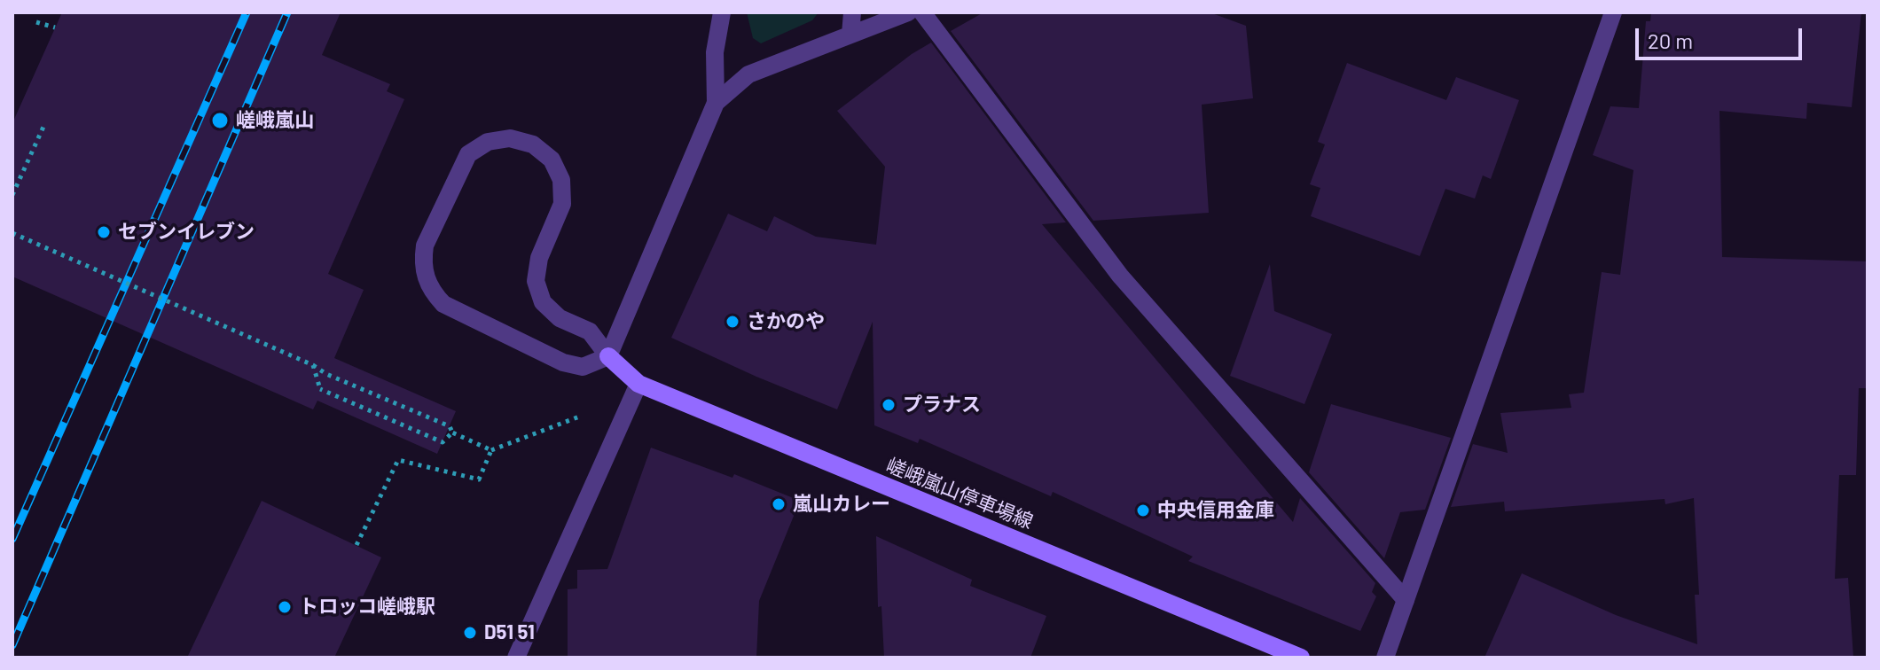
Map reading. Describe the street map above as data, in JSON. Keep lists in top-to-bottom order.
{
  "streets": {
    "main road": ["嵯峨嵐山停車場線"]
  },
  "places": [
    "嵯峨嵐山",
    "セブンイレブン",
    "さかのや",
    "プラナス",
    "嵐山カレー",
    "中央信用金庫",
    "トロッコ嵯峨駅",
    "D51 51"
  ],
  "scale_bar": "20 m"
}
